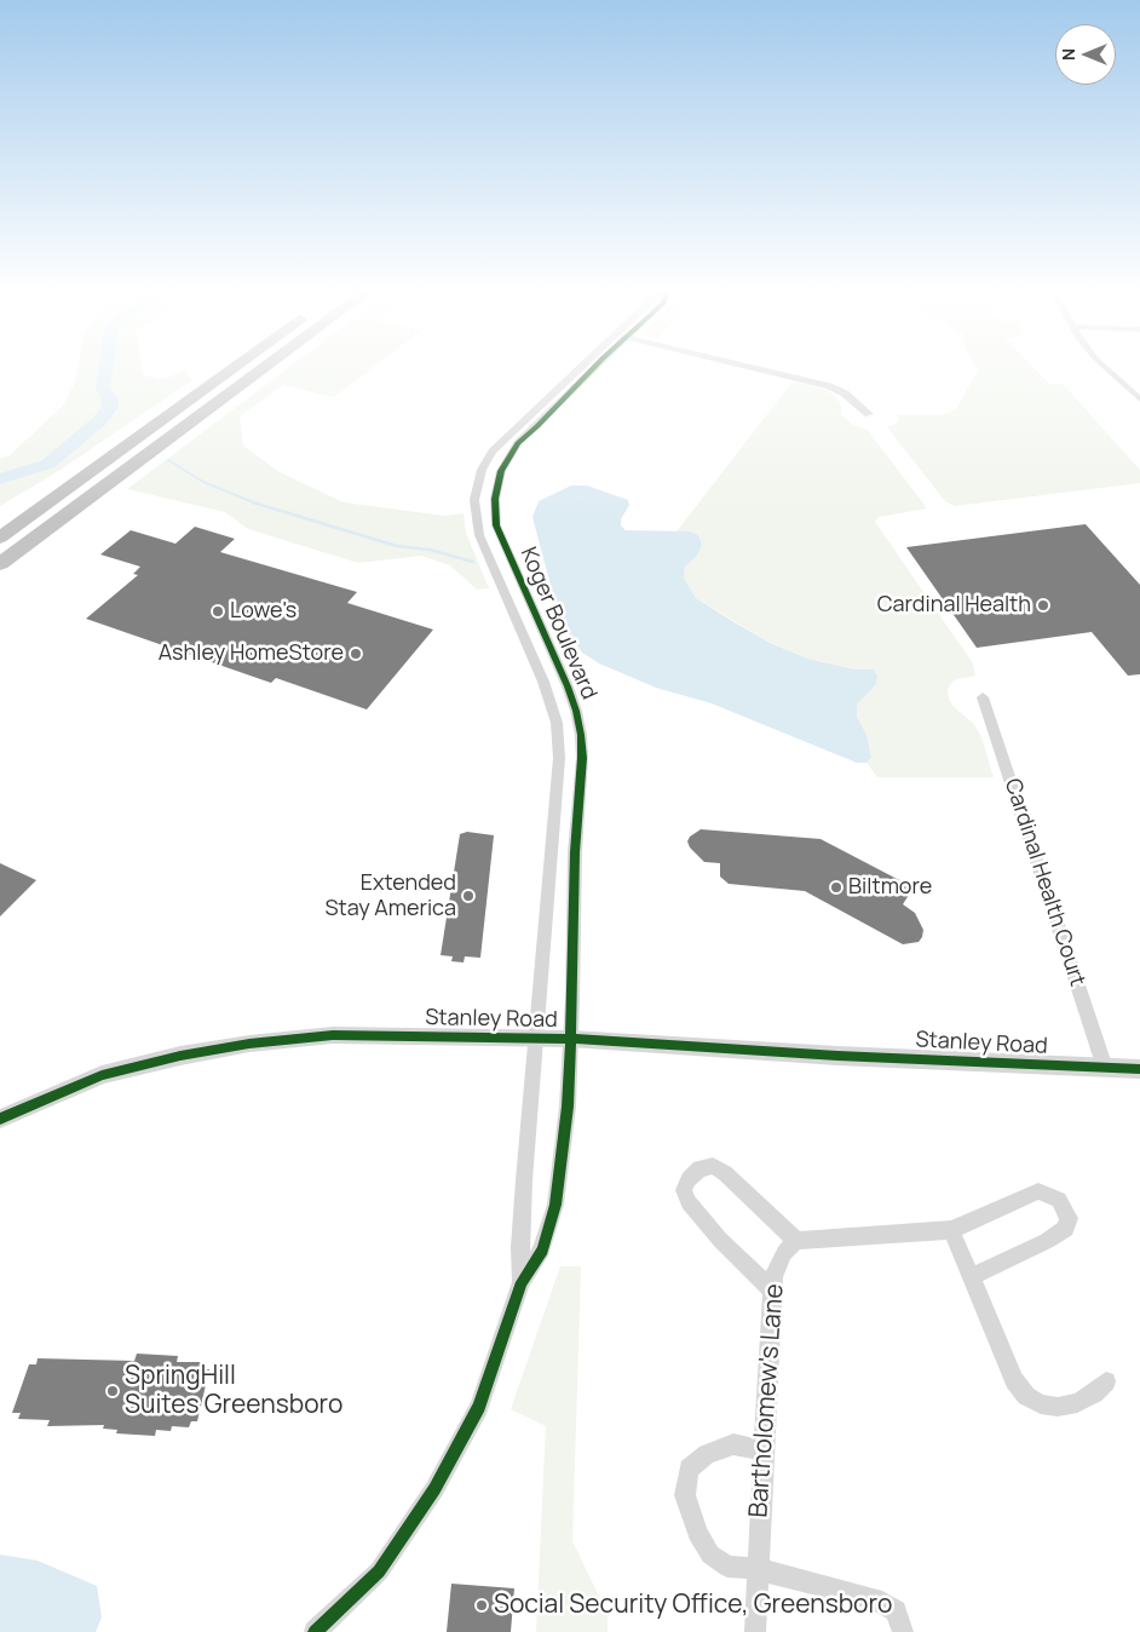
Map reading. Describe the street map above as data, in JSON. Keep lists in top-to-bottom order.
{
  "streets": {
    "street": [
      "Koger Boulevard",
      "Cardinal Health Court",
      "Stanley Road",
      "Bartholomew's Lane"
    ]
  },
  "crossings": [
    ["Koger Boulevard", "Stanley Road"],
    ["Cardinal Health Court", "Stanley Road"]
  ],
  "places": [
    "Cardinal Health",
    "Lowe's",
    "Ashley HomeStore",
    "Biltmore",
    "Extended Stay America",
    "SpringHill Suites Greensboro",
    "Social Security Office, Greensboro"
  ],
  "north": "left"
}
